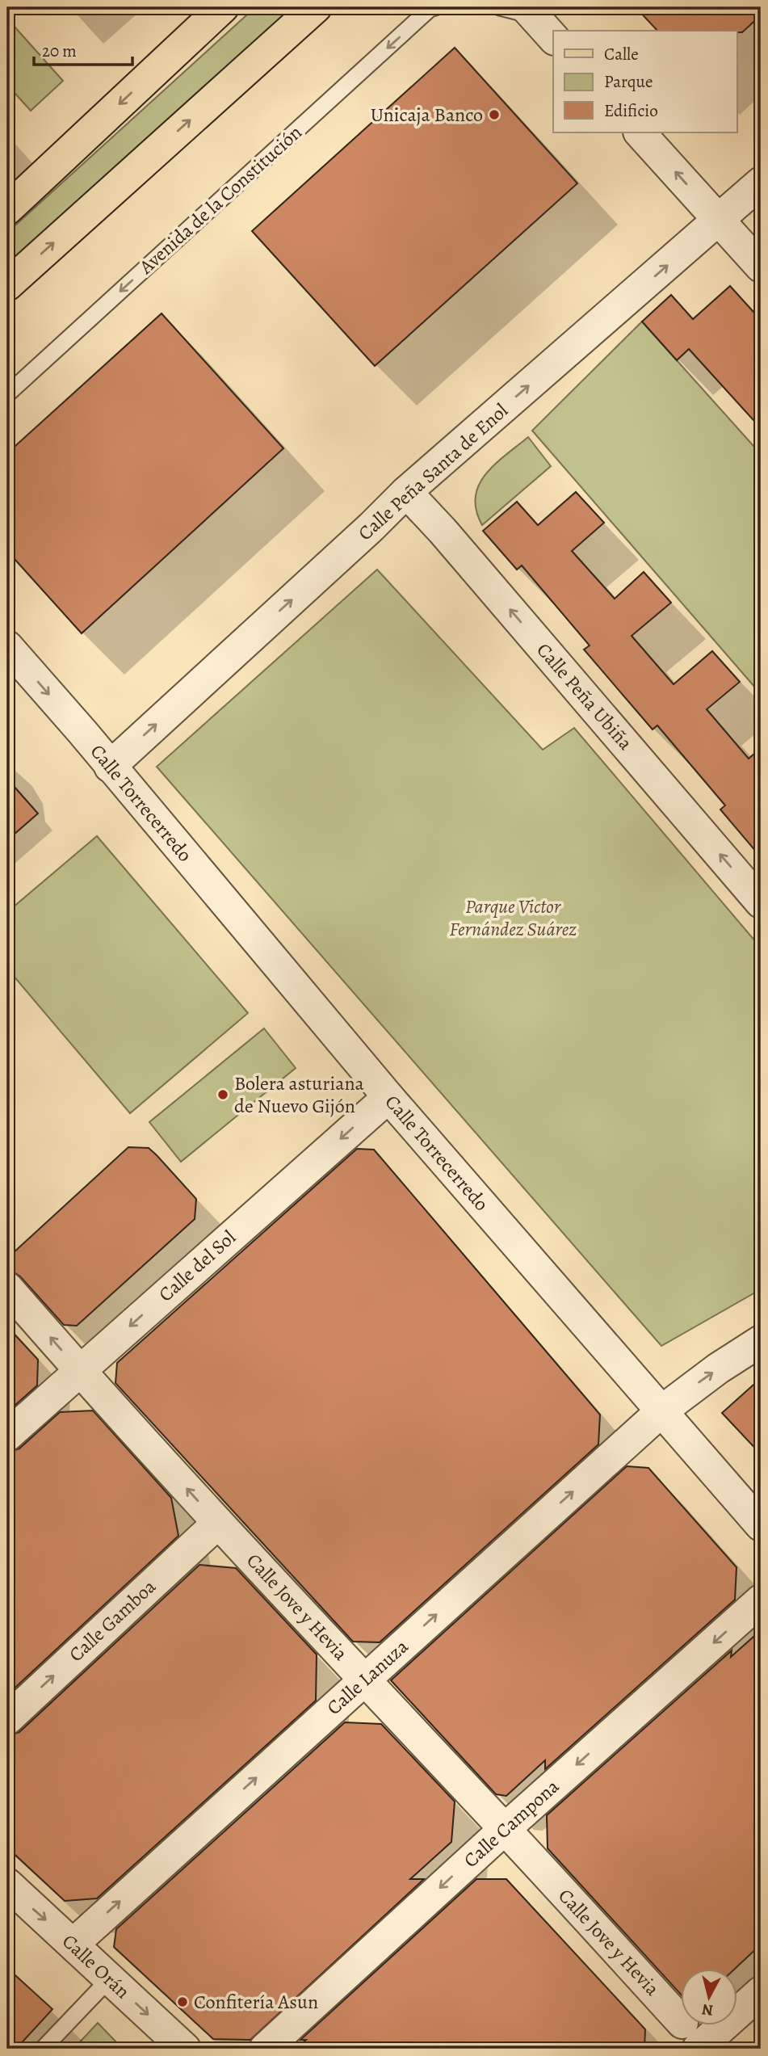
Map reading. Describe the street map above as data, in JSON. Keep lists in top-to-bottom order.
{
  "streets": {
    "street": [
      "Calle Peña Santa de Enol",
      "Calle Peña Ubiña",
      "Calle Torrecerredo",
      "Calle del Sol",
      "Calle Jove y Hevia",
      "Calle Gamboa",
      "Calle Lanuza",
      "Calle Campona",
      "Calle Orán"
    ],
    "lane": ["Avenida de la Constitución"]
  },
  "crossings": [
    ["Calle Peña Santa de Enol", "Calle Peña Ubiña"],
    ["Calle Peña Santa de Enol", "Calle Torrecerredo"],
    ["Calle Torrecerredo", "Calle del Sol"],
    ["Calle Torrecerredo", "Calle Lanuza"],
    ["Calle del Sol", "Calle Jove y Hevia"],
    ["Calle Jove y Hevia", "Calle Gamboa"],
    ["Calle Jove y Hevia", "Calle Lanuza"],
    ["Calle Jove y Hevia", "Calle Campona"],
    ["Calle Lanuza", "Calle Orán"]
  ],
  "one_way": [
    "Avenida de la Constitución",
    "Calle Peña Santa de Enol",
    "Calle Peña Ubiña",
    "Calle del Sol",
    "Calle Gamboa",
    "Calle Lanuza",
    "Calle Campona",
    "Calle Orán"
  ],
  "parks": ["Parque Victor Fernández Suárez"],
  "places": ["Unicaja Banco", "Bolera asturiana de Nuevo Gijón", "Confitería Asun"],
  "legend": ["Calle", "Parque", "Edificio"],
  "scale_bar": "20 m",
  "north": "bottom"
}
